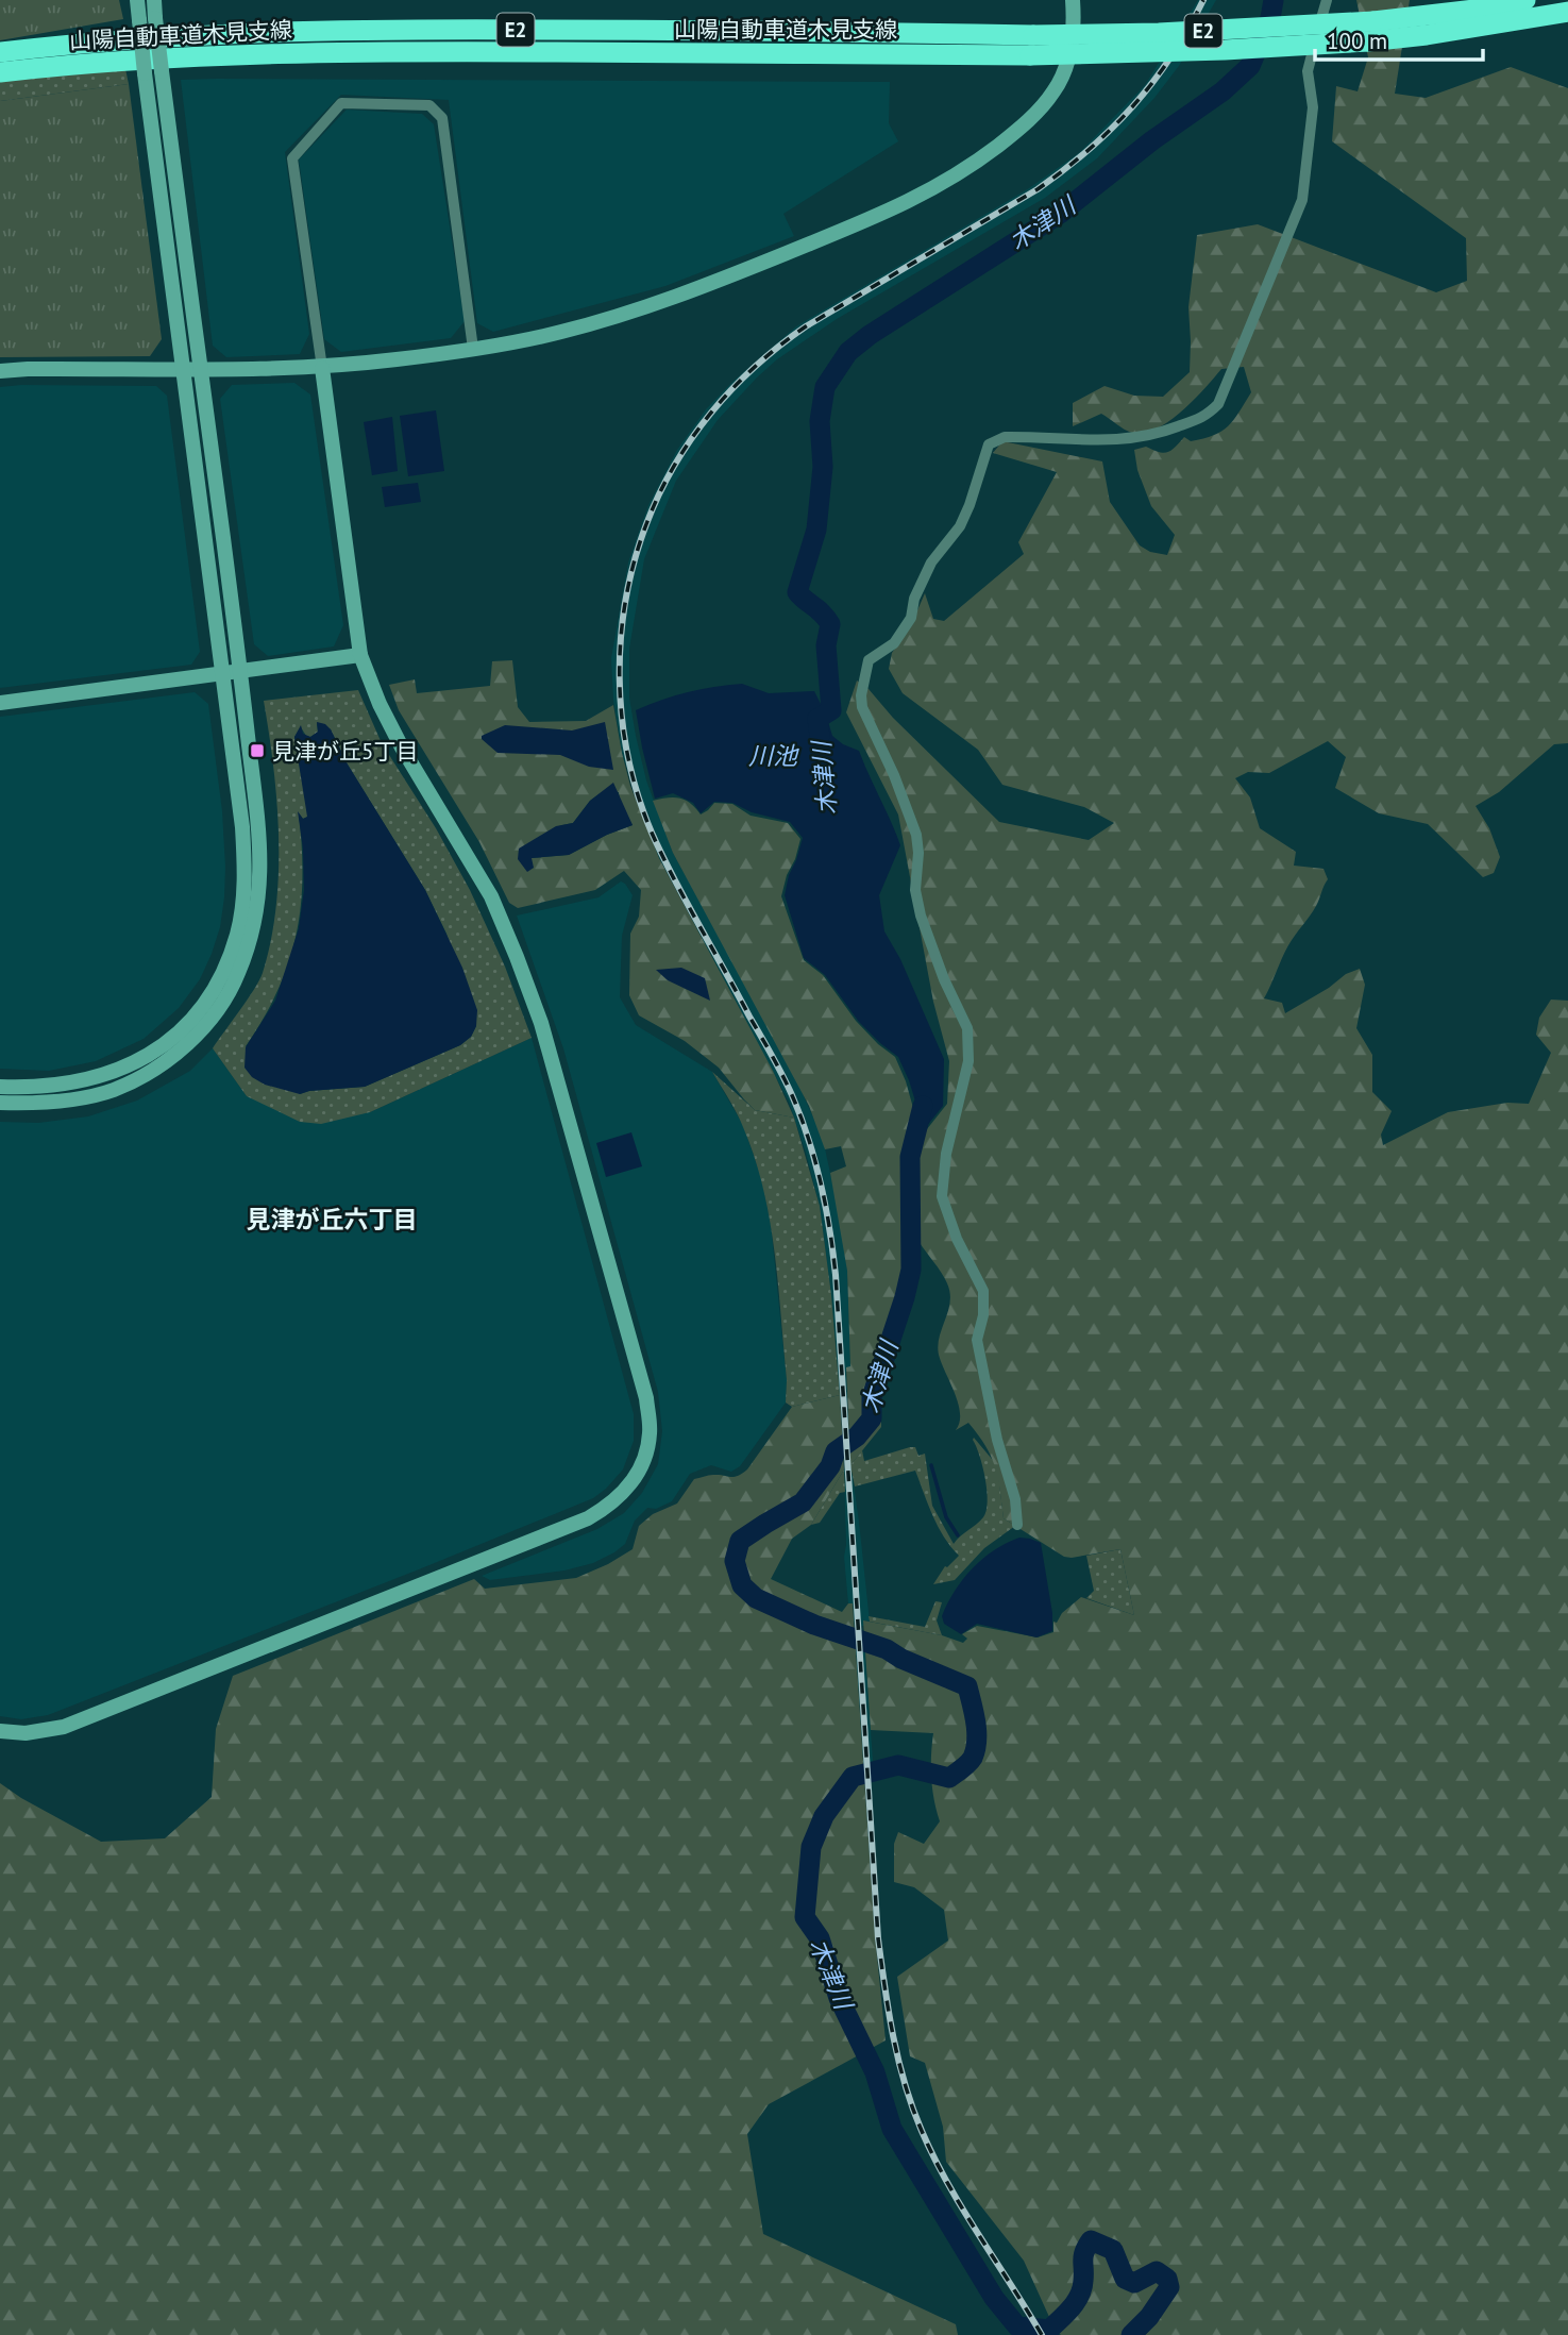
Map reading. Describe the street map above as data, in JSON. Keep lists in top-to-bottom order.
{
  "streets": {
    "highway": ["山陽自動車道木見支線", "E2"]
  },
  "districts": ["見津が丘六丁目"],
  "water": ["木津川", "川池"],
  "places": {
    "transit": ["見津が丘5丁目"]
  },
  "scale_bar": "100 m"
}
